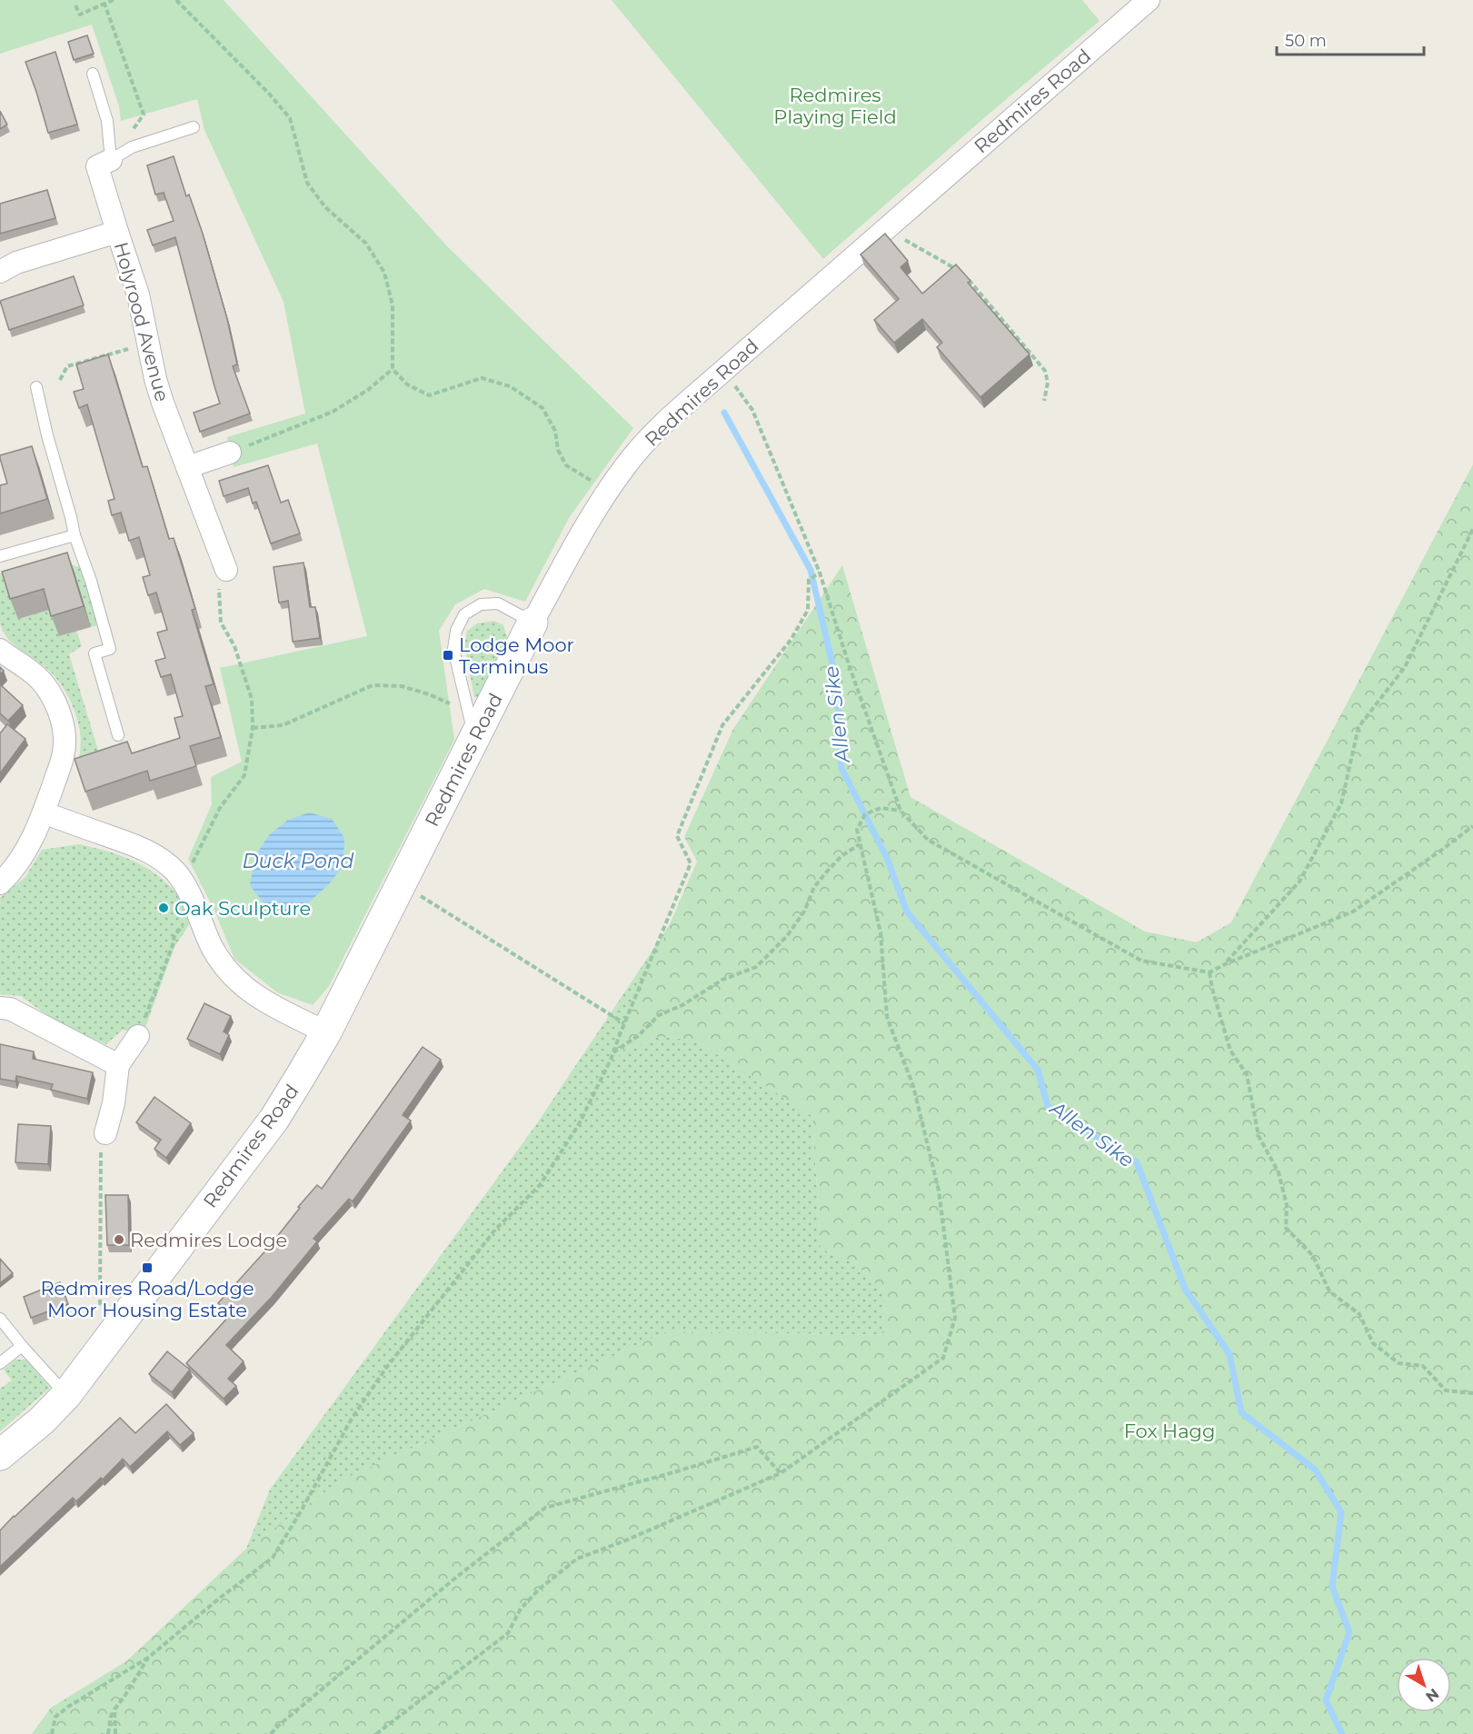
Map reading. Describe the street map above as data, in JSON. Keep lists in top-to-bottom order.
{
  "streets": {
    "street": ["Redmires Road", "Holyrood Avenue"]
  },
  "water": ["Allen Sike", "Duck Pond"],
  "parks": ["Redmires Playing Field", "Fox Hagg"],
  "places": {
    "transit": ["Lodge Moor Terminus", "Redmires Road/Lodge Moor Housing Estate"],
    "other": ["Oak Sculpture", "Redmires Lodge"]
  },
  "scale_bar": "50 m",
  "north": "bottom right"
}
